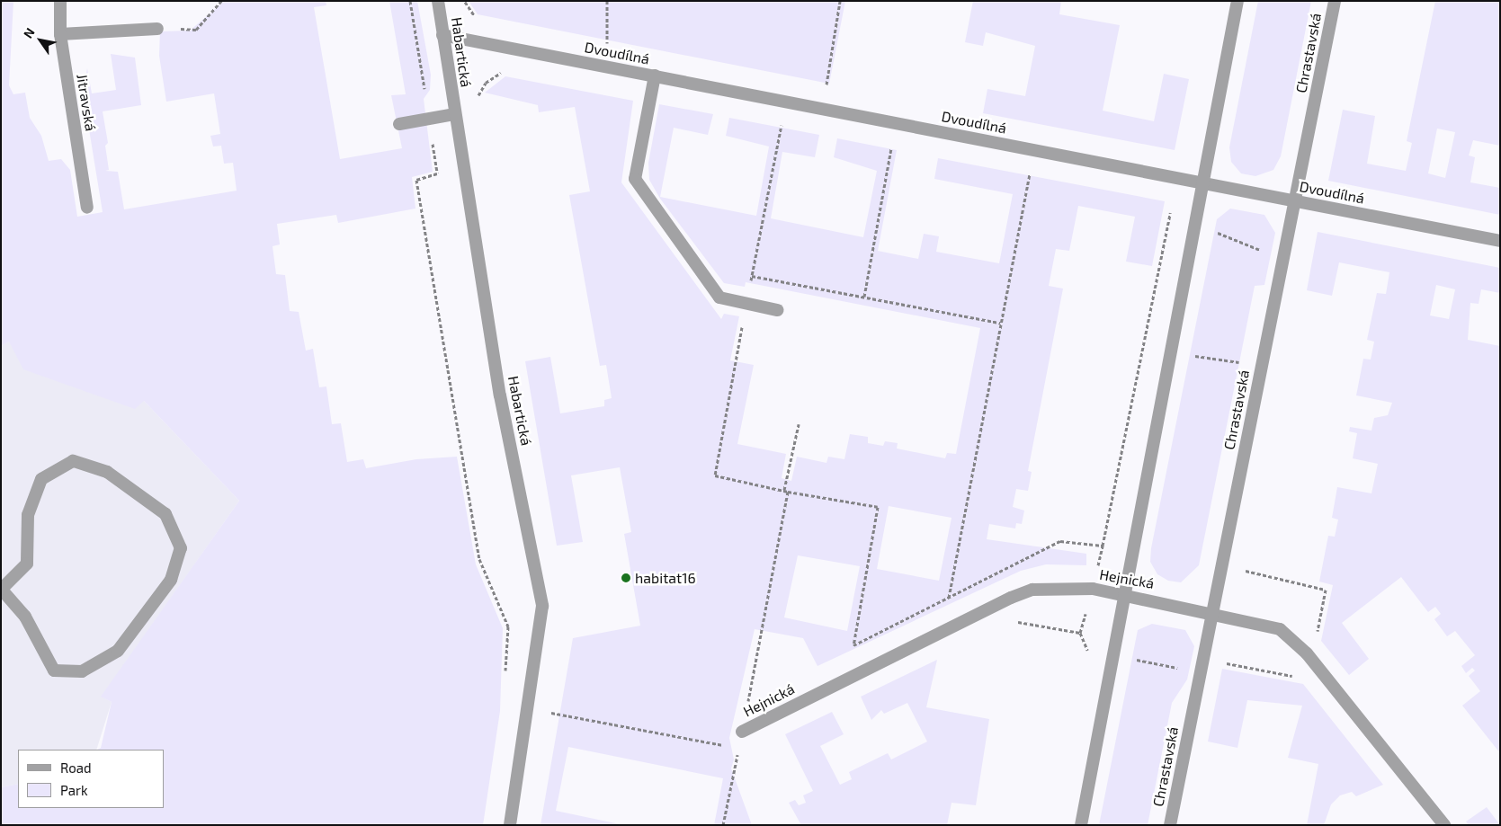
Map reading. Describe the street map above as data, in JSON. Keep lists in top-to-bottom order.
{
  "streets": {
    "street": [
      "Habartická",
      "Dvoudílná",
      "Chrastavská",
      "Jitravská",
      "Hejnická"
    ]
  },
  "crossings": [
    ["Habartická", "Dvoudílná"],
    ["Dvoudílná", "Chrastavská"],
    ["Chrastavská", "Hejnická"]
  ],
  "places": ["habitat16"],
  "legend": ["Road", "Park"],
  "north": "top left"
}
